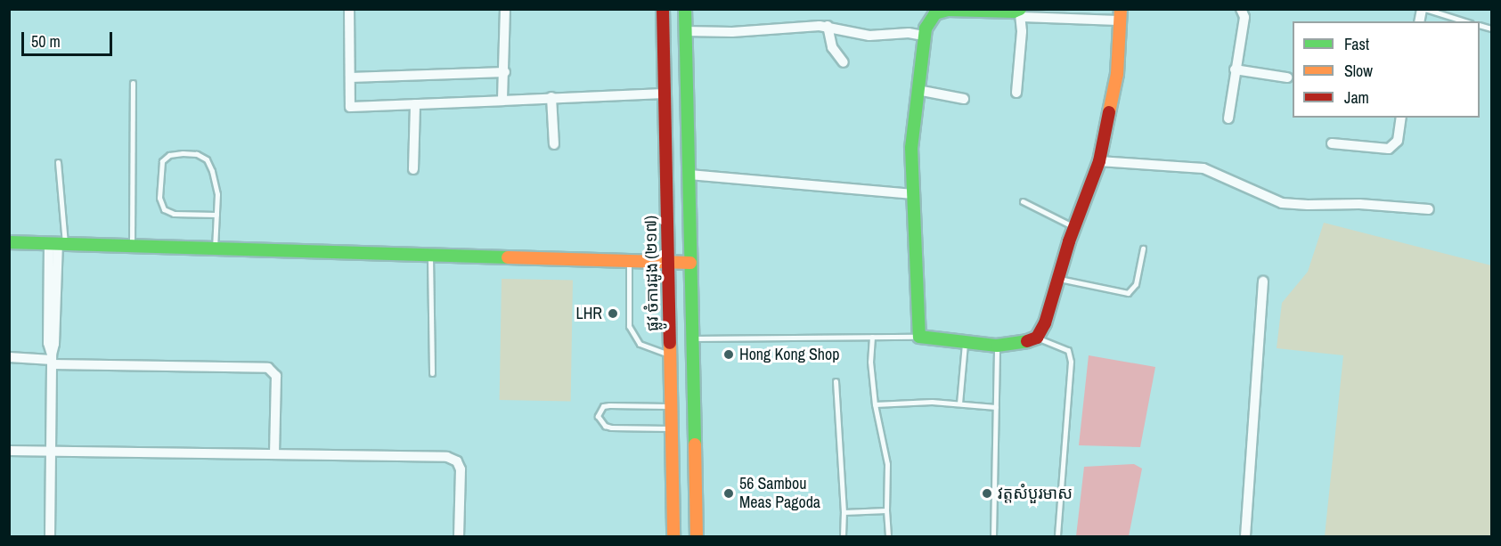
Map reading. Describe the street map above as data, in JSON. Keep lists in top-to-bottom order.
{
  "streets": {
    "street": ["ផ្លូវ ចំការដូង (២១៧)"]
  },
  "places": [
    "LHR",
    "Hong Kong Shop",
    "56 Sambou Meas Pagoda",
    "វត្តសំបួរមាស"
  ],
  "legend": ["Fast", "Slow", "Jam"],
  "scale_bar": "50 m"
}
